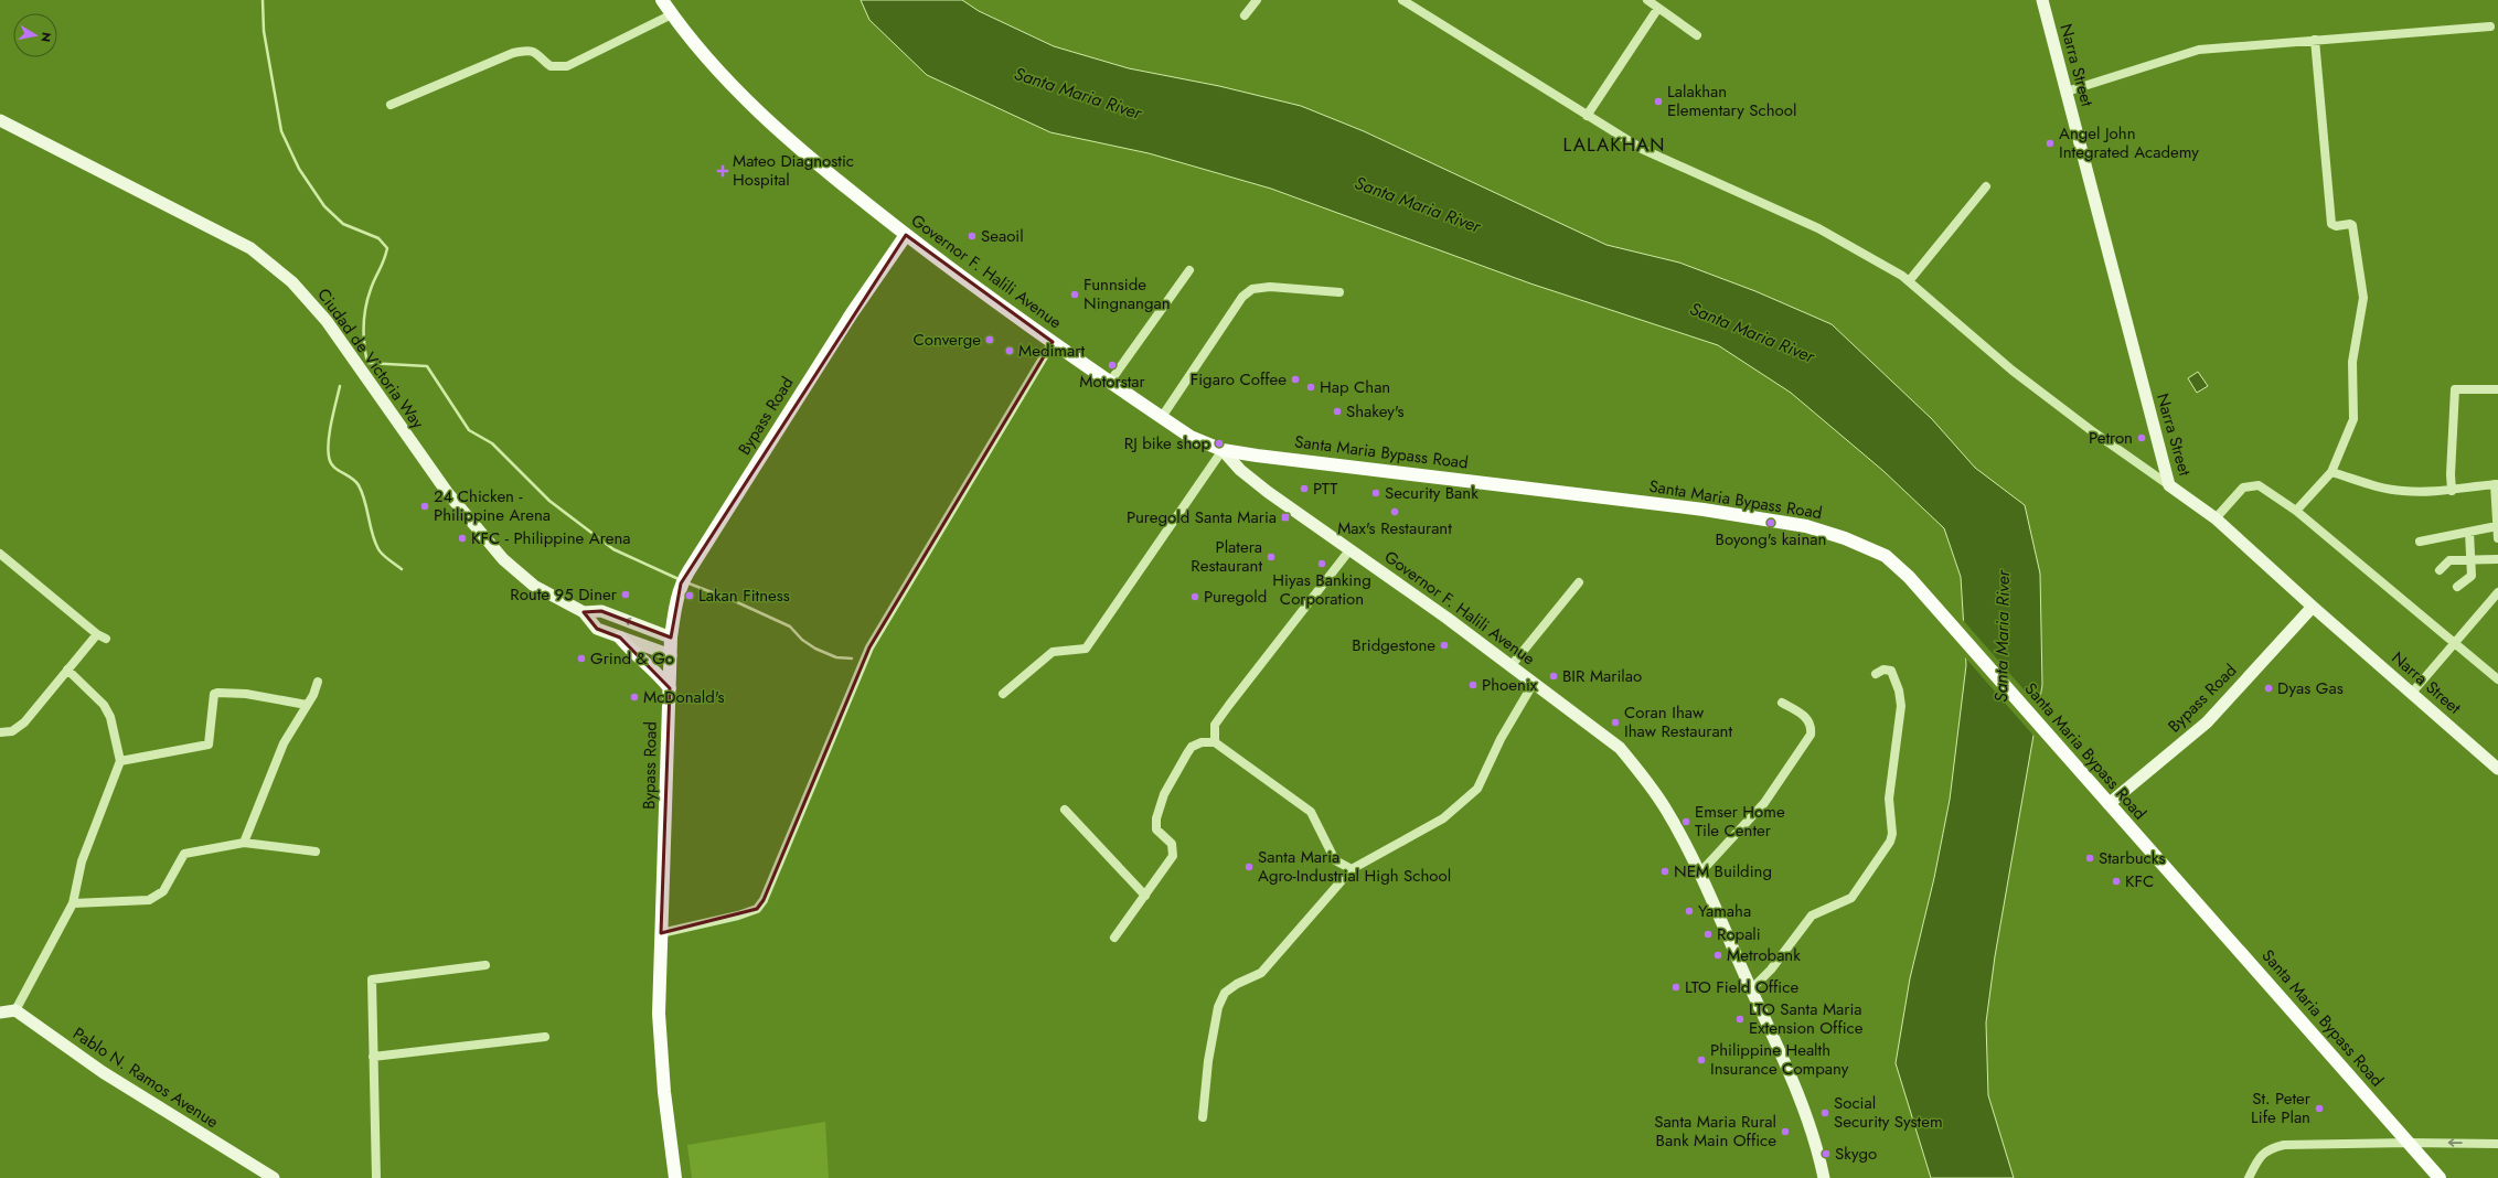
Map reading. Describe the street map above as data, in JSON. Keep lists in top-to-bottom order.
{
  "streets": {
    "main road": [
      "Narra Street",
      "Governor F. Halili Avenue",
      "Ciudad de Victoria Way",
      "Bypass Road",
      "Santa Maria Bypass Road",
      "Pablo N. Ramos Avenue"
    ]
  },
  "crossings": [
    ["Narra Street", "Bypass Road"],
    ["Governor F. Halili Avenue", "Bypass Road"],
    ["Governor F. Halili Avenue", "Santa Maria Bypass Road"],
    ["Ciudad de Victoria Way", "Bypass Road"],
    ["Bypass Road", "Santa Maria Bypass Road"]
  ],
  "districts": ["LALAKHAN"],
  "water": ["Santa Maria River"],
  "places": {
    "other": [
      "Lalakhan Elementary School",
      "Angel John Integrated Academy",
      "Seaoil",
      "Funnside Ningnangan",
      "Converge",
      "Medimart",
      "Motorstar",
      "Figaro Coffee",
      "Hap Chan",
      "Shakey's",
      "Petron",
      "RJ bike shop",
      "PTT",
      "Security Bank",
      "24 Chicken - Philippine Arena",
      "Max's Restaurant",
      "Boyong's kainan",
      "KFC - Philippine Arena",
      "Platera Restaurant",
      "Hiyas Banking Corporation",
      "Route 95 Diner",
      "Lakan Fitness",
      "Puregold",
      "Bridgestone",
      "Grind & Go",
      "BIR Marilao",
      "Phoenix",
      "Dyas Gas",
      "McDonald's",
      "Coran Ihaw Ihaw Restaurant",
      "Emser Home Tile Center",
      "Starbucks",
      "Santa Maria Agro-Industrial High School",
      "NEM Building",
      "KFC",
      "Yamaha",
      "Ropali",
      "Metrobank",
      "LTO Field Office",
      "LTO Santa Maria Extension Office",
      "Philippine Health Insurance Company",
      "St. Peter Life Plan",
      "Social Security System",
      "Santa Maria Rural Bank Main Office",
      "Skygo"
    ],
    "health": ["Mateo Diagnostic Hospital"],
    "transit": ["Puregold Santa Maria"]
  },
  "north": "right"
}
